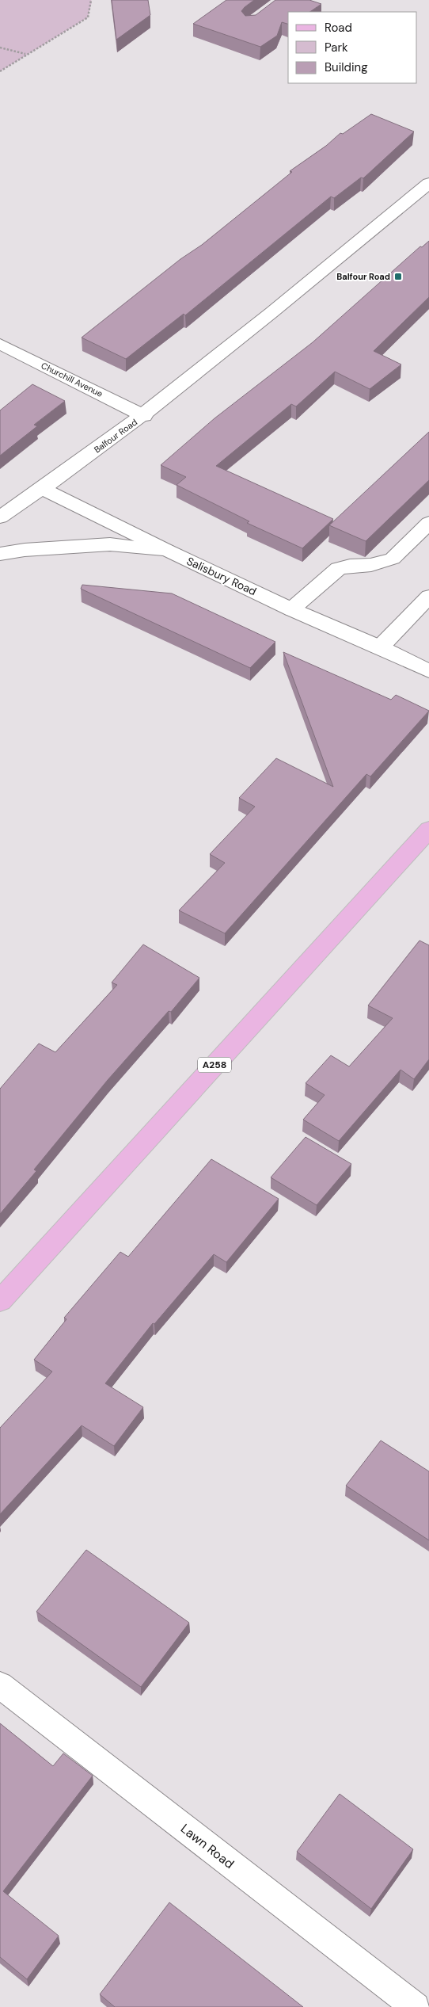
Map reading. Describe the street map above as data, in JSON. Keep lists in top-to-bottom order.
{
  "streets": {
    "main road": ["A258"],
    "street": [
      "Churchill Avenue",
      "Balfour Road",
      "Salisbury Road",
      "Lawn Road"
    ]
  },
  "crossings": [
    ["Churchill Avenue", "Balfour Road"]
  ],
  "places": {
    "transit": ["Balfour Road"]
  },
  "legend": ["Road", "Park", "Building"]
}
